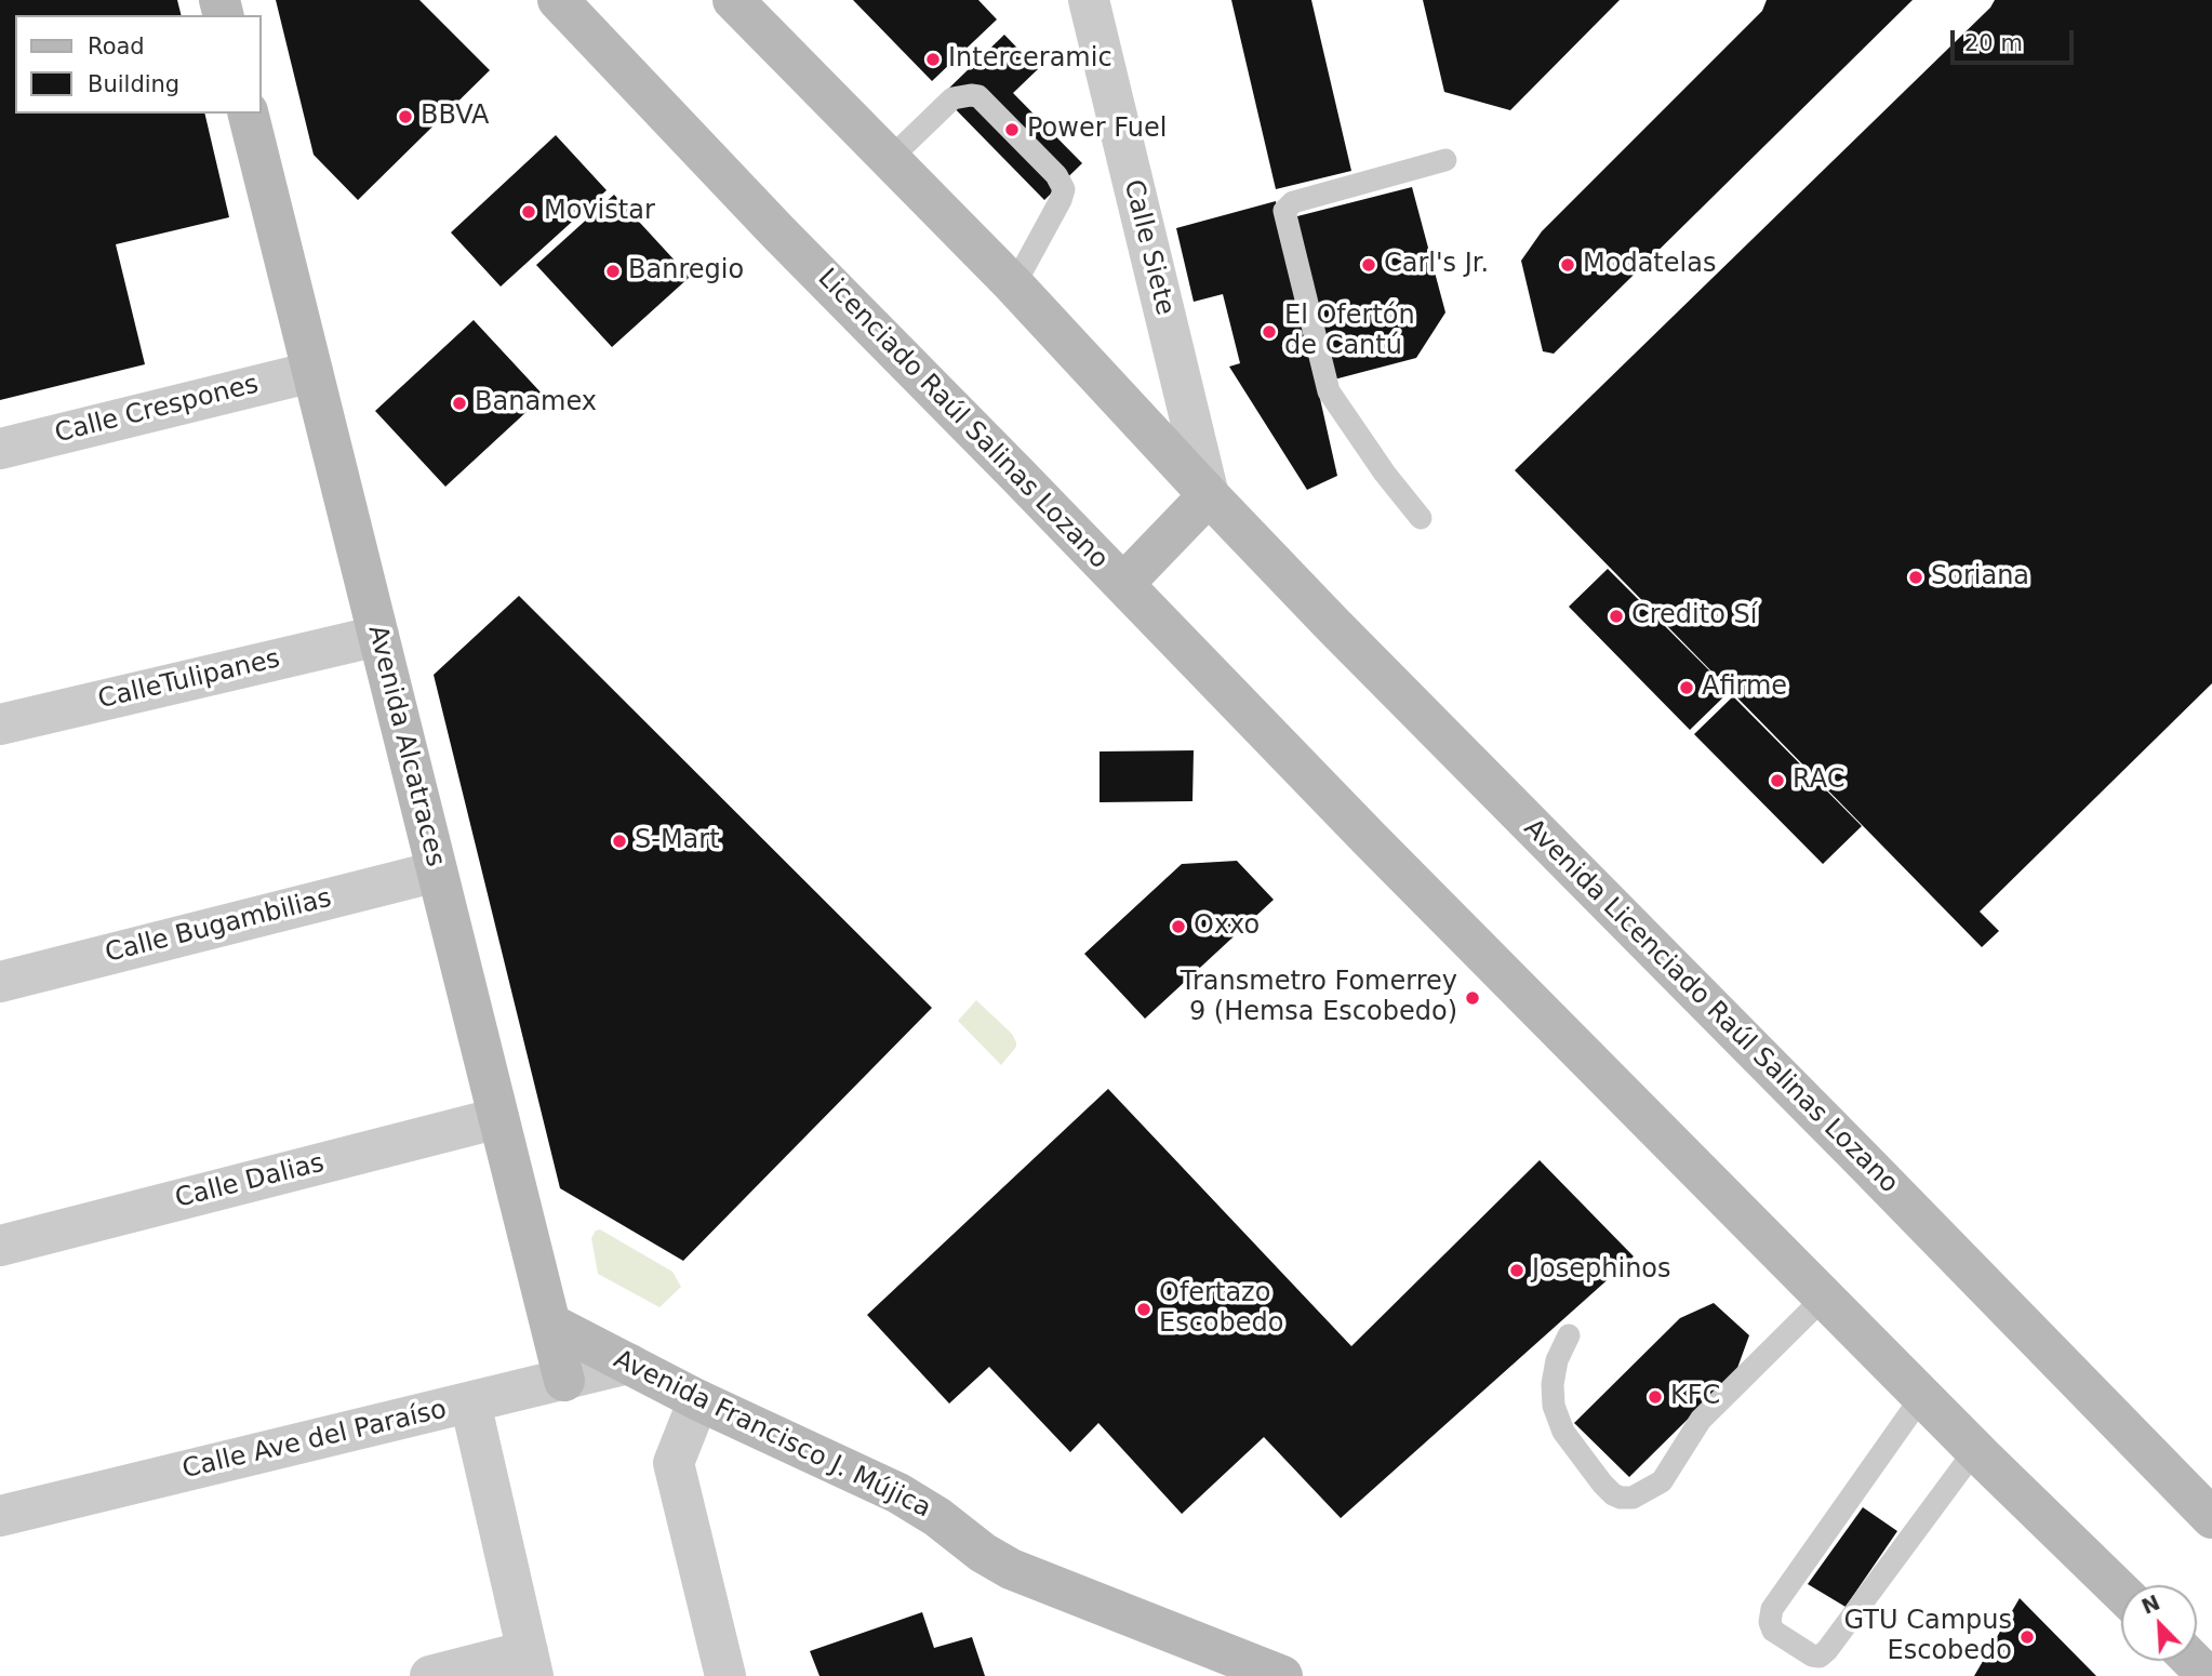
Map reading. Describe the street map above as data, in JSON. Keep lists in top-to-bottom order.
{
  "streets": {
    "main road": [
      "Licenciado Raúl Salinas Lozano",
      "Avenida Alcatraces",
      "Avenida Licenciado Raúl Salinas Lozano",
      "Avenida Francisco J. Mújica"
    ],
    "street": [
      "Calle Siete",
      "Calle Crespones",
      "CalleTulipanes",
      "Calle Bugambilias",
      "Calle Dalias",
      "Calle Ave del Paraíso"
    ]
  },
  "crossings": [
    ["Calle Siete", "Avenida Licenciado Raúl Salinas Lozano"],
    ["Calle Crespones", "Avenida Alcatraces"],
    ["CalleTulipanes", "Avenida Alcatraces"],
    ["Avenida Alcatraces", "Calle Bugambilias"],
    ["Avenida Alcatraces", "Calle Dalias"],
    ["Avenida Alcatraces", "Avenida Francisco J. Mújica"],
    ["Avenida Alcatraces", "Calle Ave del Paraíso"],
    ["Avenida Francisco J. Mújica", "Calle Ave del Paraíso"]
  ],
  "places": [
    "Interceramic",
    "BBVA",
    "Power Fuel",
    "Movistar",
    "Carl's Jr.",
    "Modatelas",
    "Banregio",
    "El Ofertón de Cantú",
    "Banamex",
    "Soriana",
    "Credito Sí",
    "Afirme",
    "RAC",
    "S-Mart",
    "Oxxo",
    "Transmetro Fomerrey 9 (Hemsa Escobedo)",
    "Josephinos",
    "Ofertazo Escobedo",
    "KFC",
    "GTU Campus Escobedo"
  ],
  "legend": ["Road", "Building"],
  "scale_bar": "20 m",
  "north": "top left"
}
